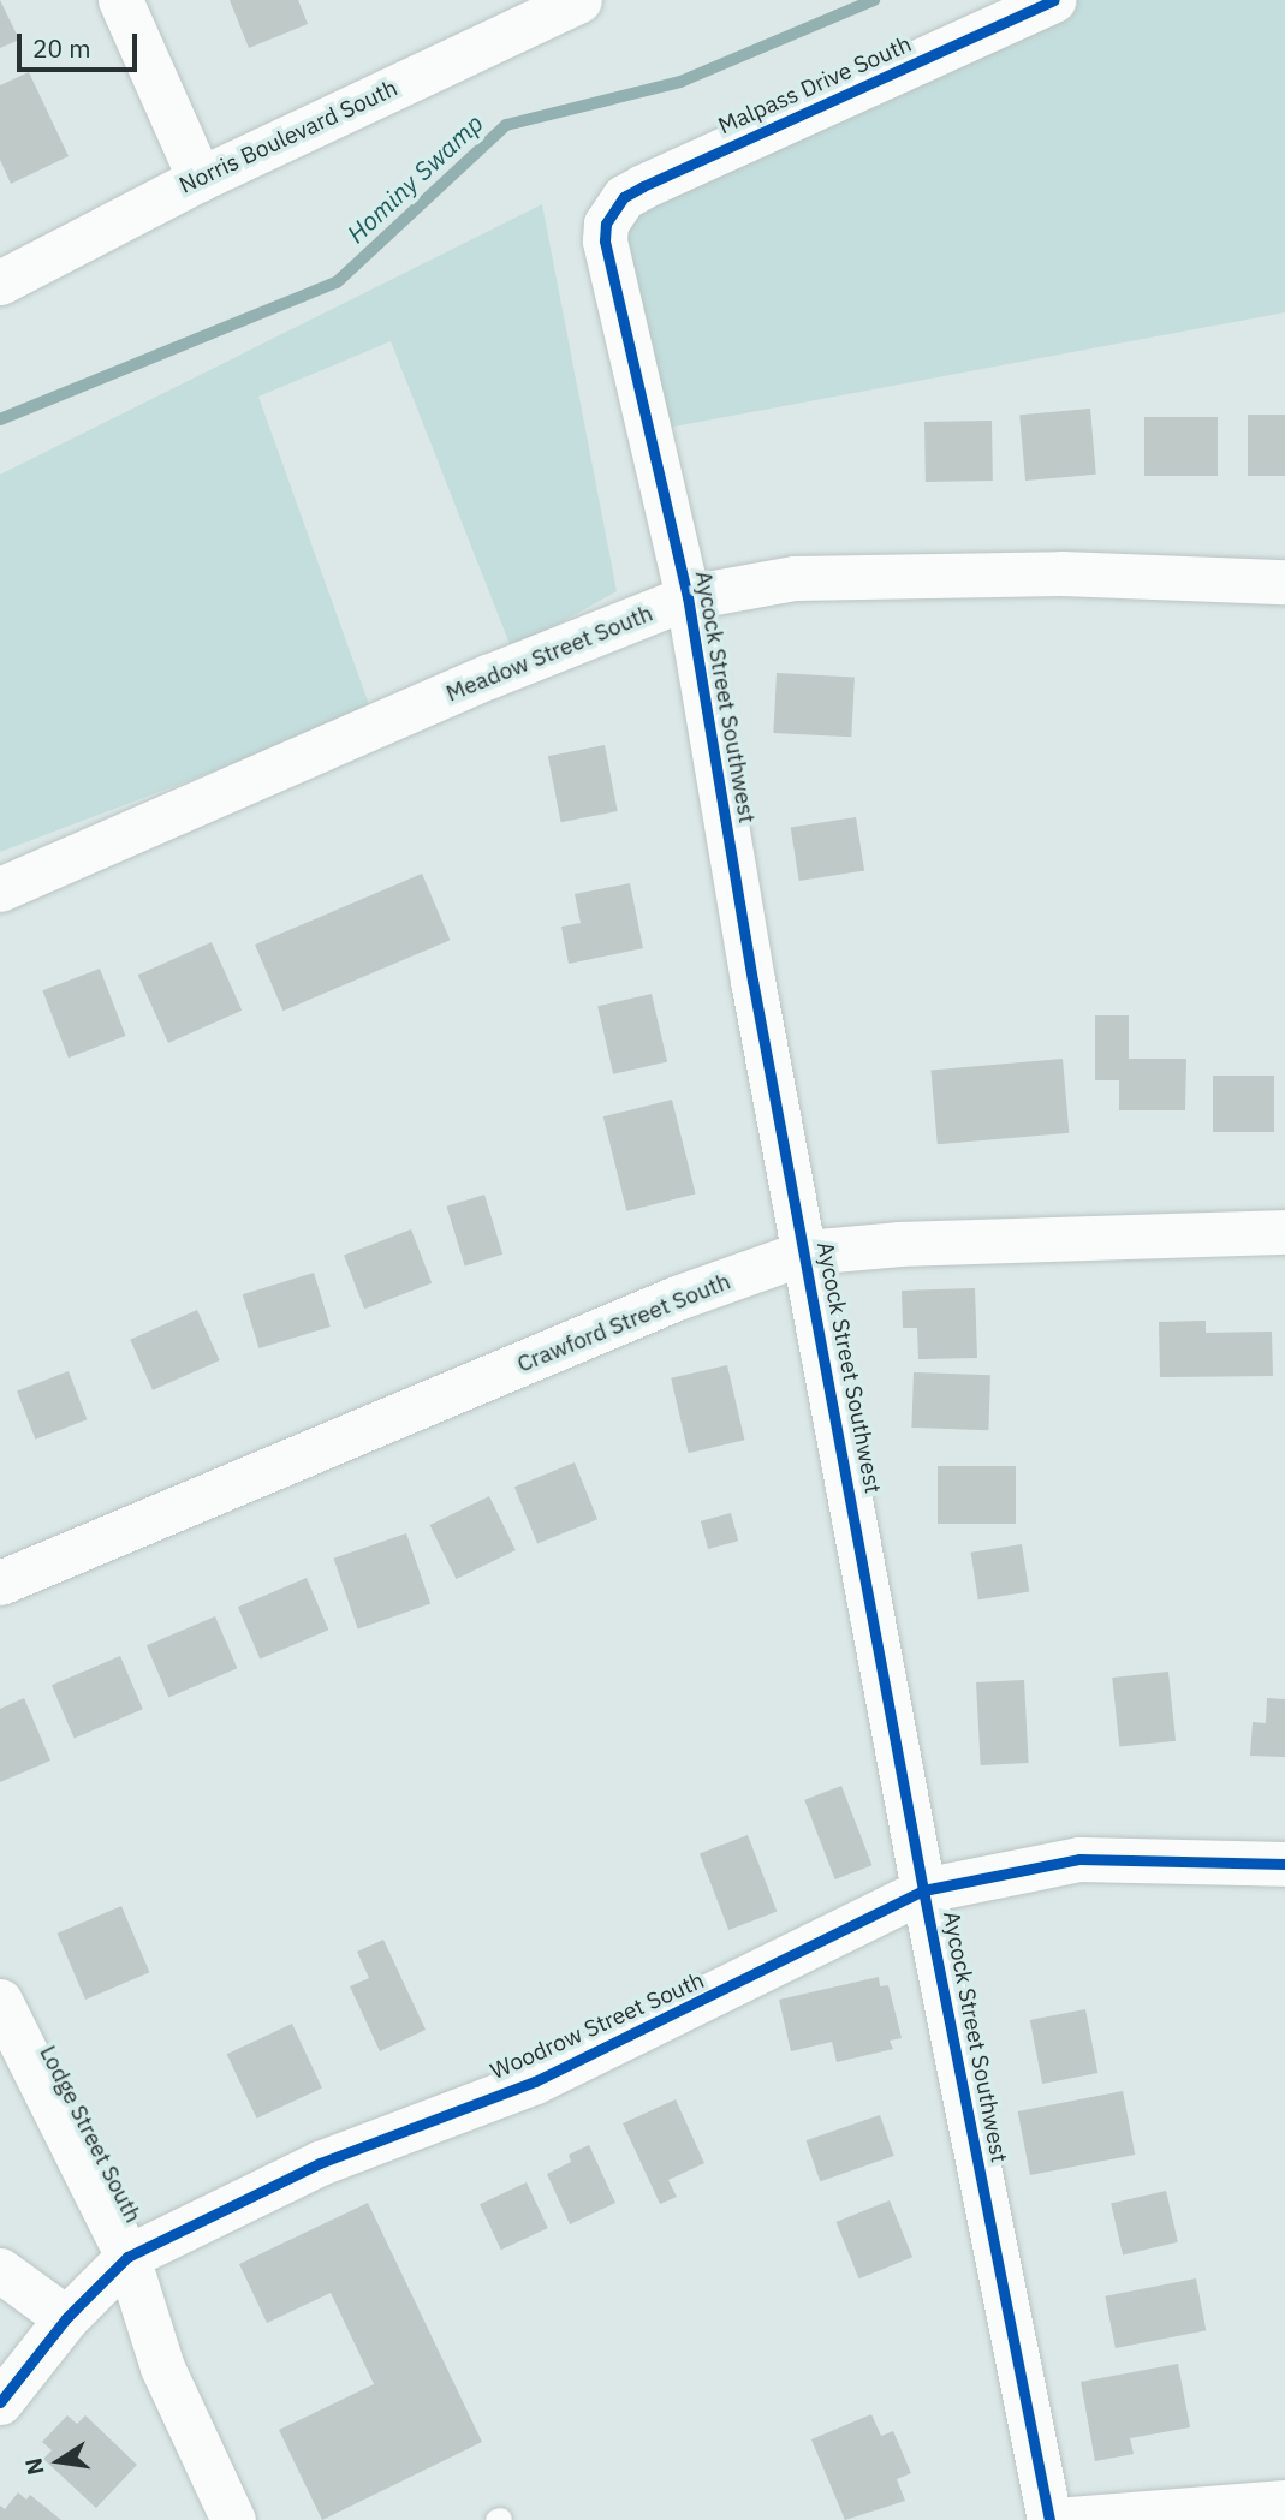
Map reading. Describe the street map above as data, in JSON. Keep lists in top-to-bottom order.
{
  "streets": {
    "street": [
      "Malpass Drive South",
      "Norris Boulevard South",
      "Meadow Street South",
      "Aycock Street Southwest",
      "Crawford Street South",
      "Woodrow Street South",
      "Lodge Street South"
    ]
  },
  "crossings": [
    ["Malpass Drive South", "Aycock Street Southwest"],
    ["Meadow Street South", "Aycock Street Southwest"],
    ["Aycock Street Southwest", "Crawford Street South"],
    ["Aycock Street Southwest", "Woodrow Street South"],
    ["Woodrow Street South", "Lodge Street South"]
  ],
  "water": ["Hominy Swamp"],
  "scale_bar": "20 m",
  "north": "left"
}
